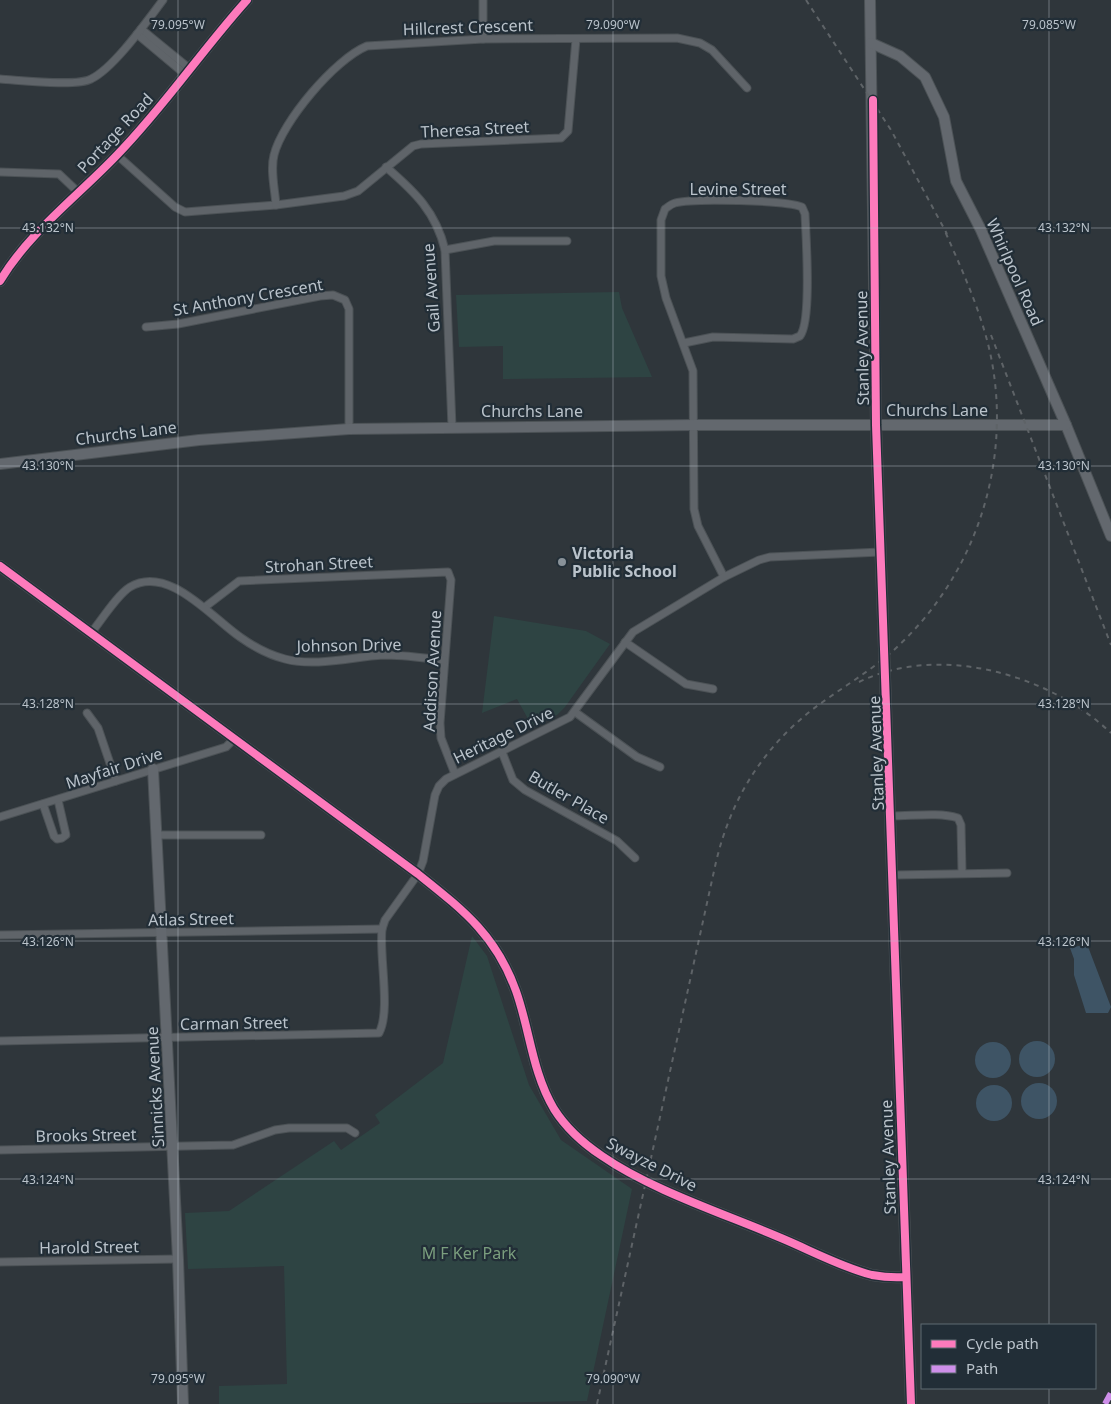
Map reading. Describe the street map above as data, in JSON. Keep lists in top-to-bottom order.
{
  "streets": {
    "street": [
      "Hillcrest Crescent",
      "Theresa Street",
      "Portage Road",
      "Levine Street",
      "Whirlpool Road",
      "Gail Avenue",
      "St Anthony Crescent",
      "Stanley Avenue",
      "Churchs Lane",
      "Strohan Street",
      "Johnson Drive",
      "Addison Avenue",
      "Heritage Drive",
      "Mayfair Drive",
      "Butler Place",
      "Atlas Street",
      "Carman Street",
      "Sinnicks Avenue",
      "Brooks Street",
      "Swayze Drive",
      "Harold Street"
    ]
  },
  "crossings": [
    ["Hillcrest Crescent", "Theresa Street"],
    ["Theresa Street", "Portage Road"],
    ["Theresa Street", "Gail Avenue"],
    ["Whirlpool Road", "Stanley Avenue"],
    ["Whirlpool Road", "Churchs Lane"],
    ["Gail Avenue", "Churchs Lane"],
    ["St Anthony Crescent", "Churchs Lane"],
    ["Stanley Avenue", "Churchs Lane"],
    ["Stanley Avenue", "Heritage Drive"],
    ["Stanley Avenue", "Swayze Drive"],
    ["Strohan Street", "Johnson Drive"],
    ["Strohan Street", "Addison Avenue"],
    ["Johnson Drive", "Addison Avenue"],
    ["Johnson Drive", "Swayze Drive"],
    ["Addison Avenue", "Heritage Drive"],
    ["Heritage Drive", "Butler Place"],
    ["Heritage Drive", "Atlas Street"],
    ["Heritage Drive", "Carman Street"],
    ["Heritage Drive", "Swayze Drive"],
    ["Mayfair Drive", "Sinnicks Avenue"],
    ["Mayfair Drive", "Swayze Drive"],
    ["Atlas Street", "Carman Street"],
    ["Atlas Street", "Sinnicks Avenue"],
    ["Carman Street", "Sinnicks Avenue"],
    ["Sinnicks Avenue", "Brooks Street"],
    ["Sinnicks Avenue", "Harold Street"]
  ],
  "parks": ["M F Ker Park"],
  "places": ["Victoria Public School"],
  "legend": ["Cycle path", "Path"],
  "coordinates": [
    "79.095°W",
    "79.090°W",
    "79.085°W",
    "43.132°N",
    "43.130°N",
    "43.128°N",
    "43.126°N",
    "43.124°N"
  ]
}
